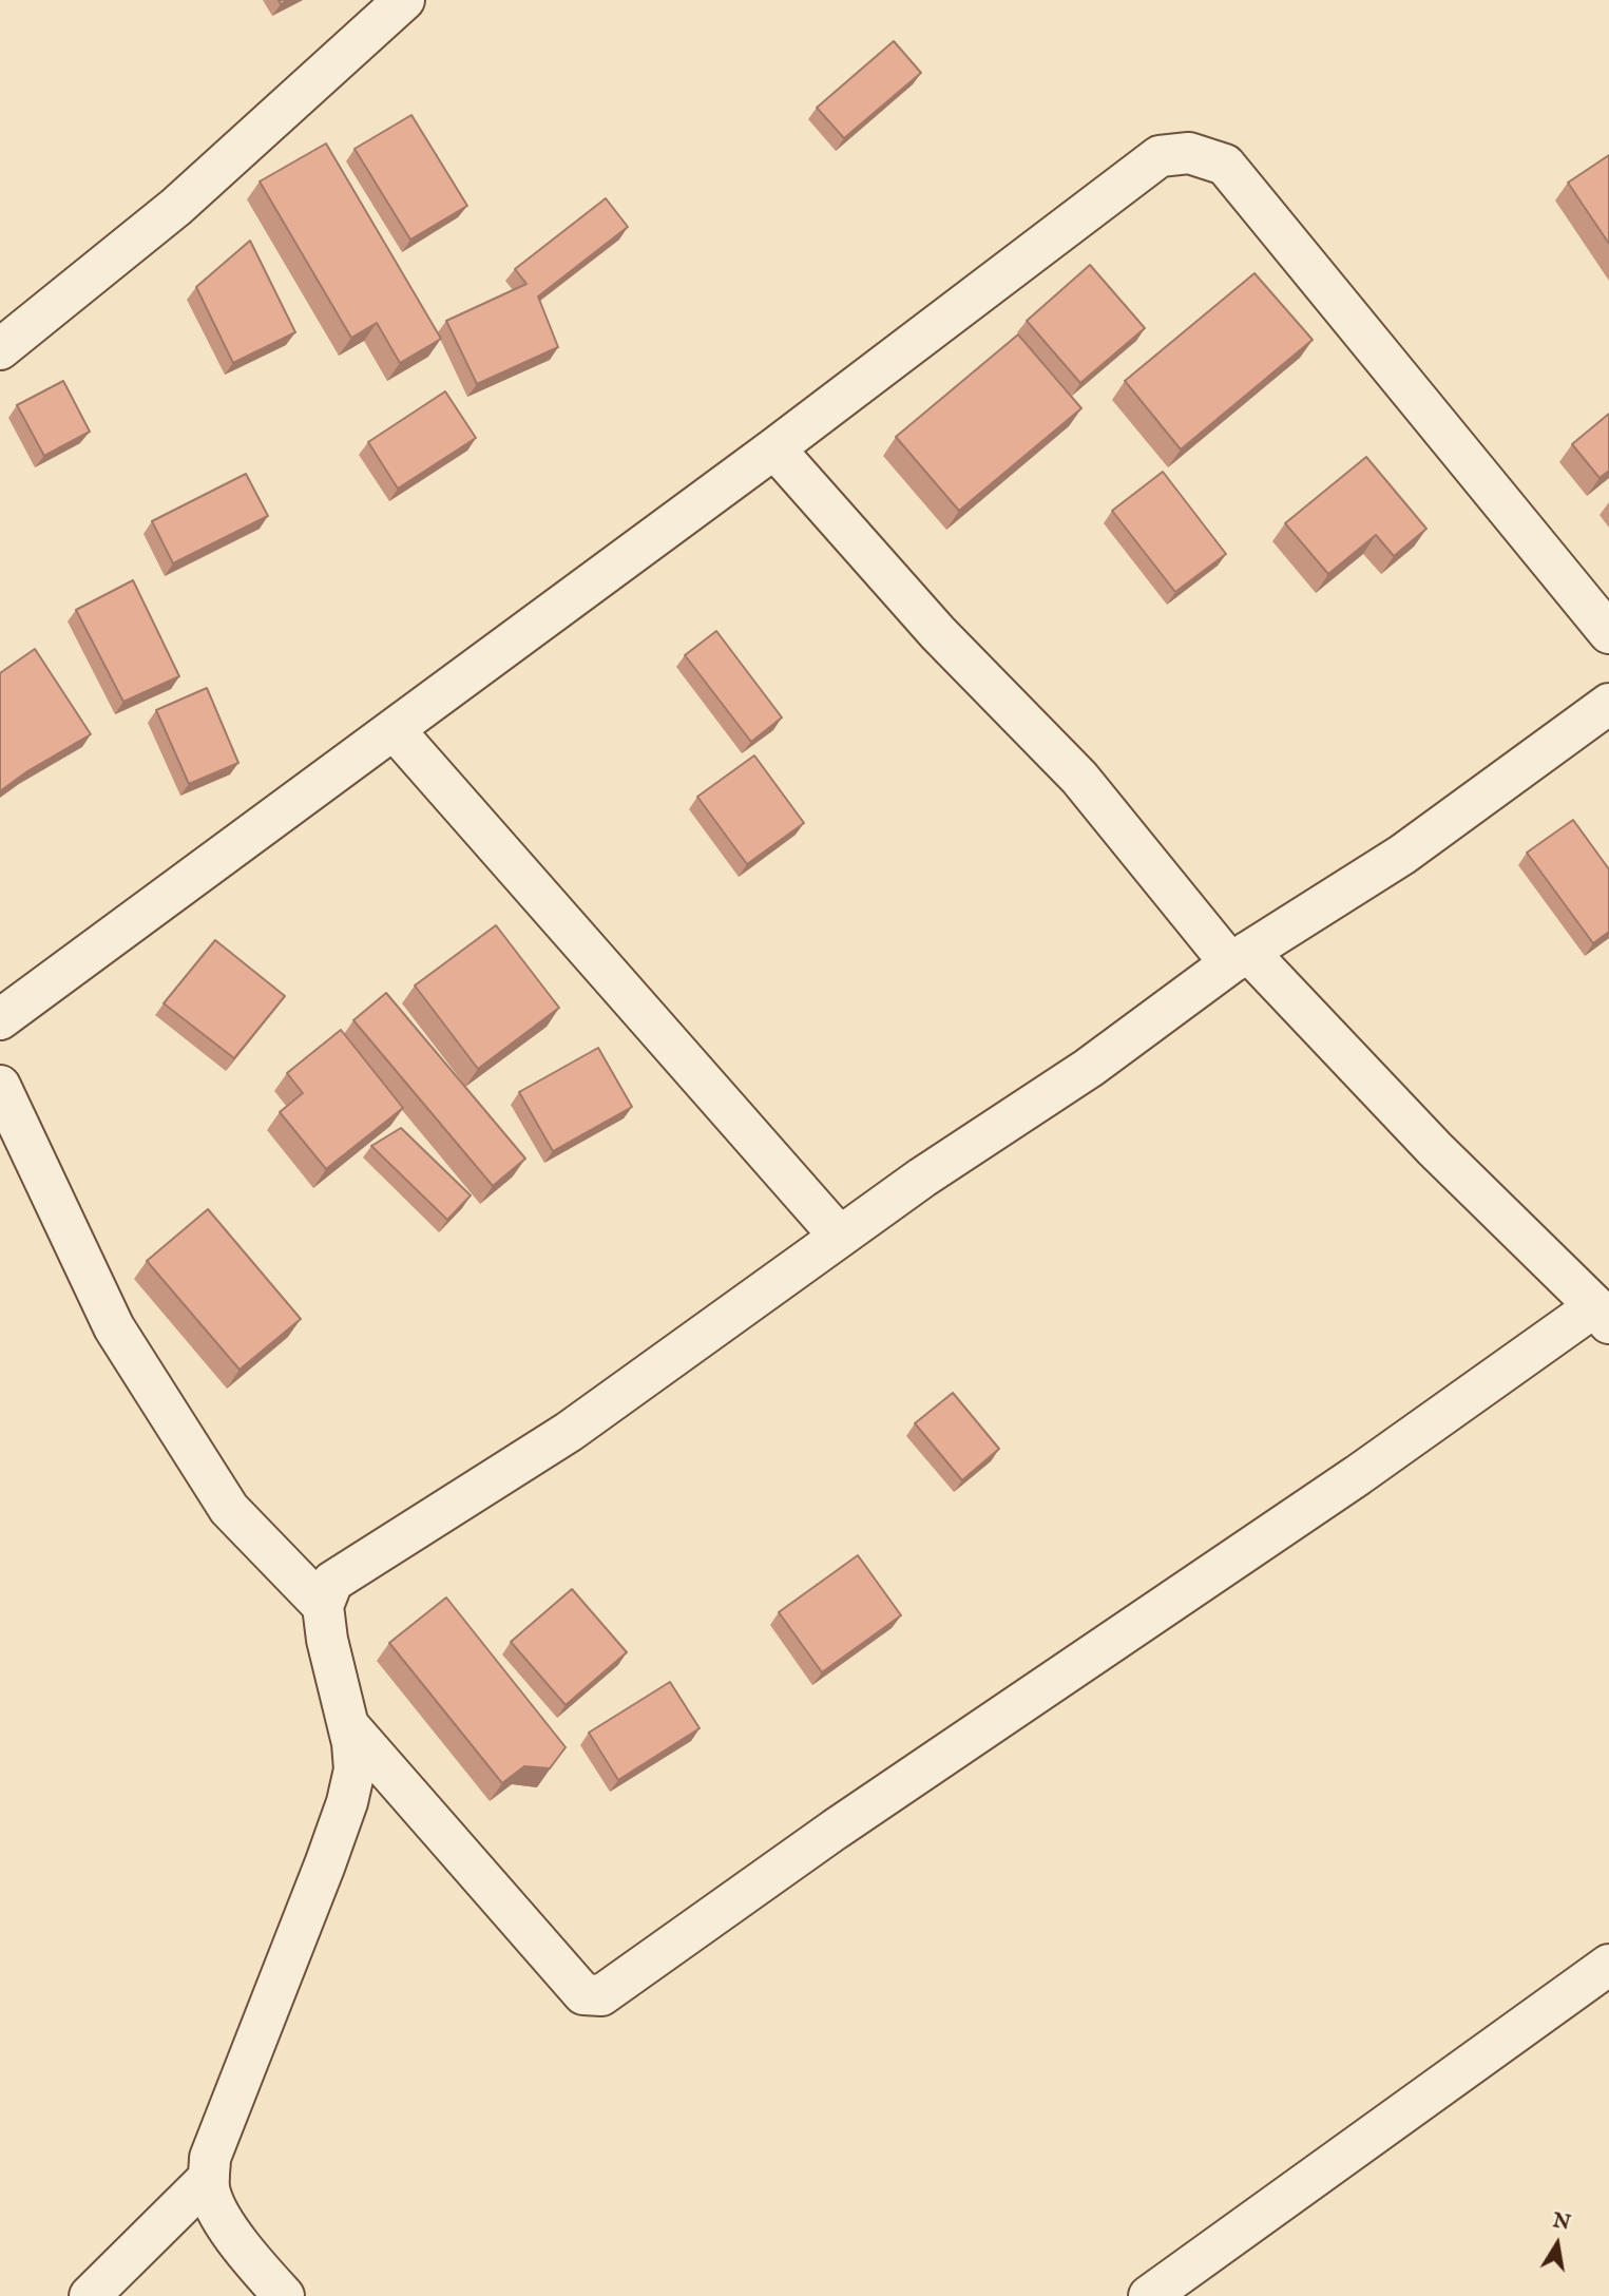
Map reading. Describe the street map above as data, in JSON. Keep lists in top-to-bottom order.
{
  "north": "top"
}
